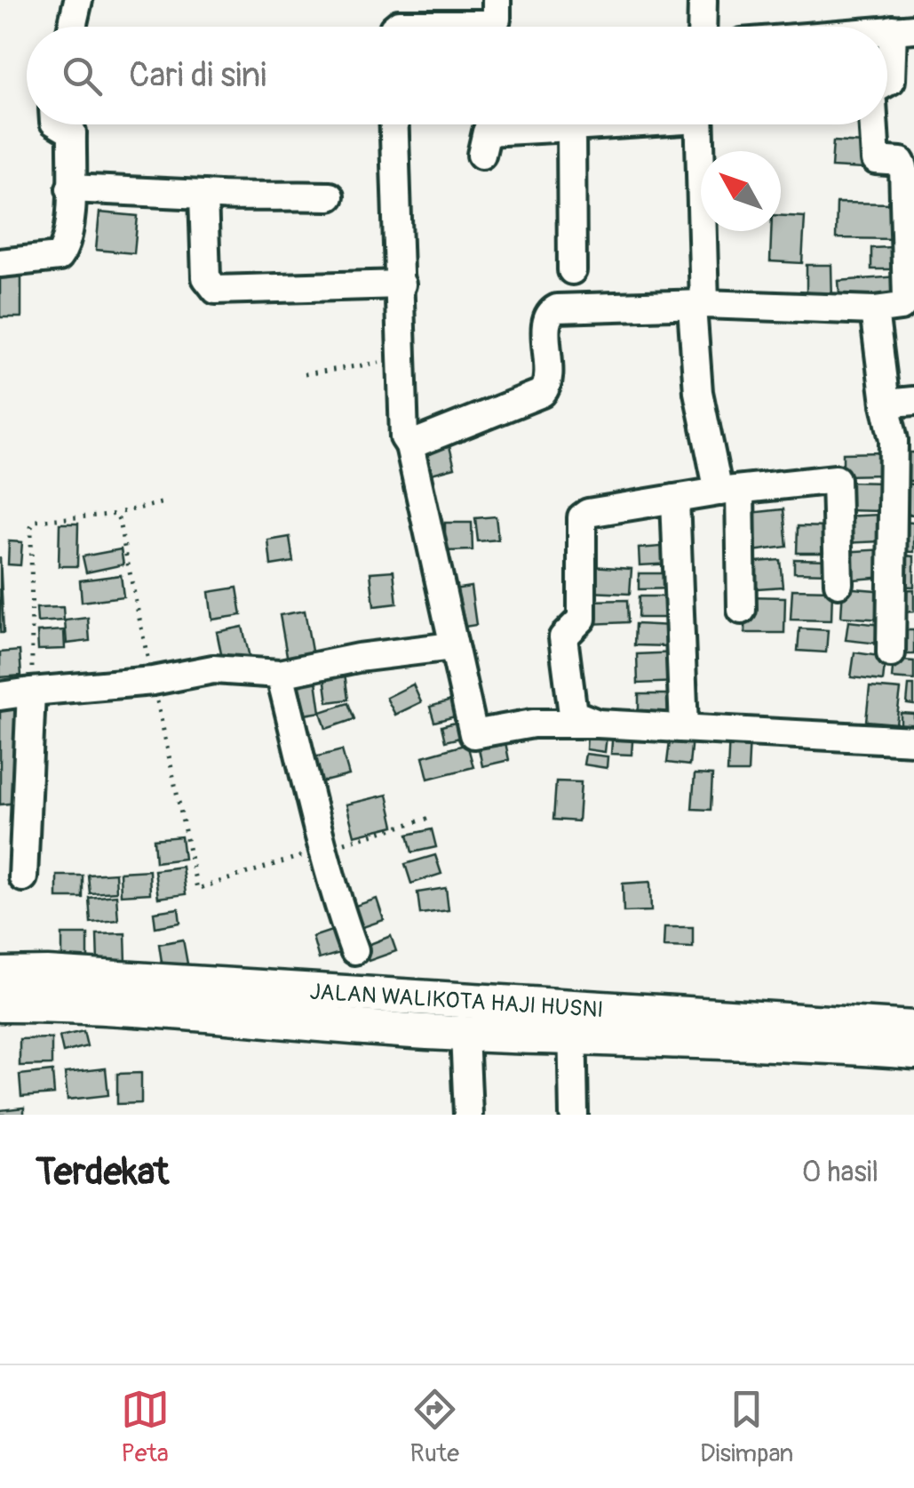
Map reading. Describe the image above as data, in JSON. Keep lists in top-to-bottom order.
{
  "streets": {
    "street": ["JALAN WALIKOTA HAJI HUSNI"]
  },
  "north": "top left",
  "page": {
    "search": "Cari di sini",
    "heading": ["Terdekat", "0 hasil"],
    "nav": ["Peta", "Rute", "Disimpan"]
  }
}
